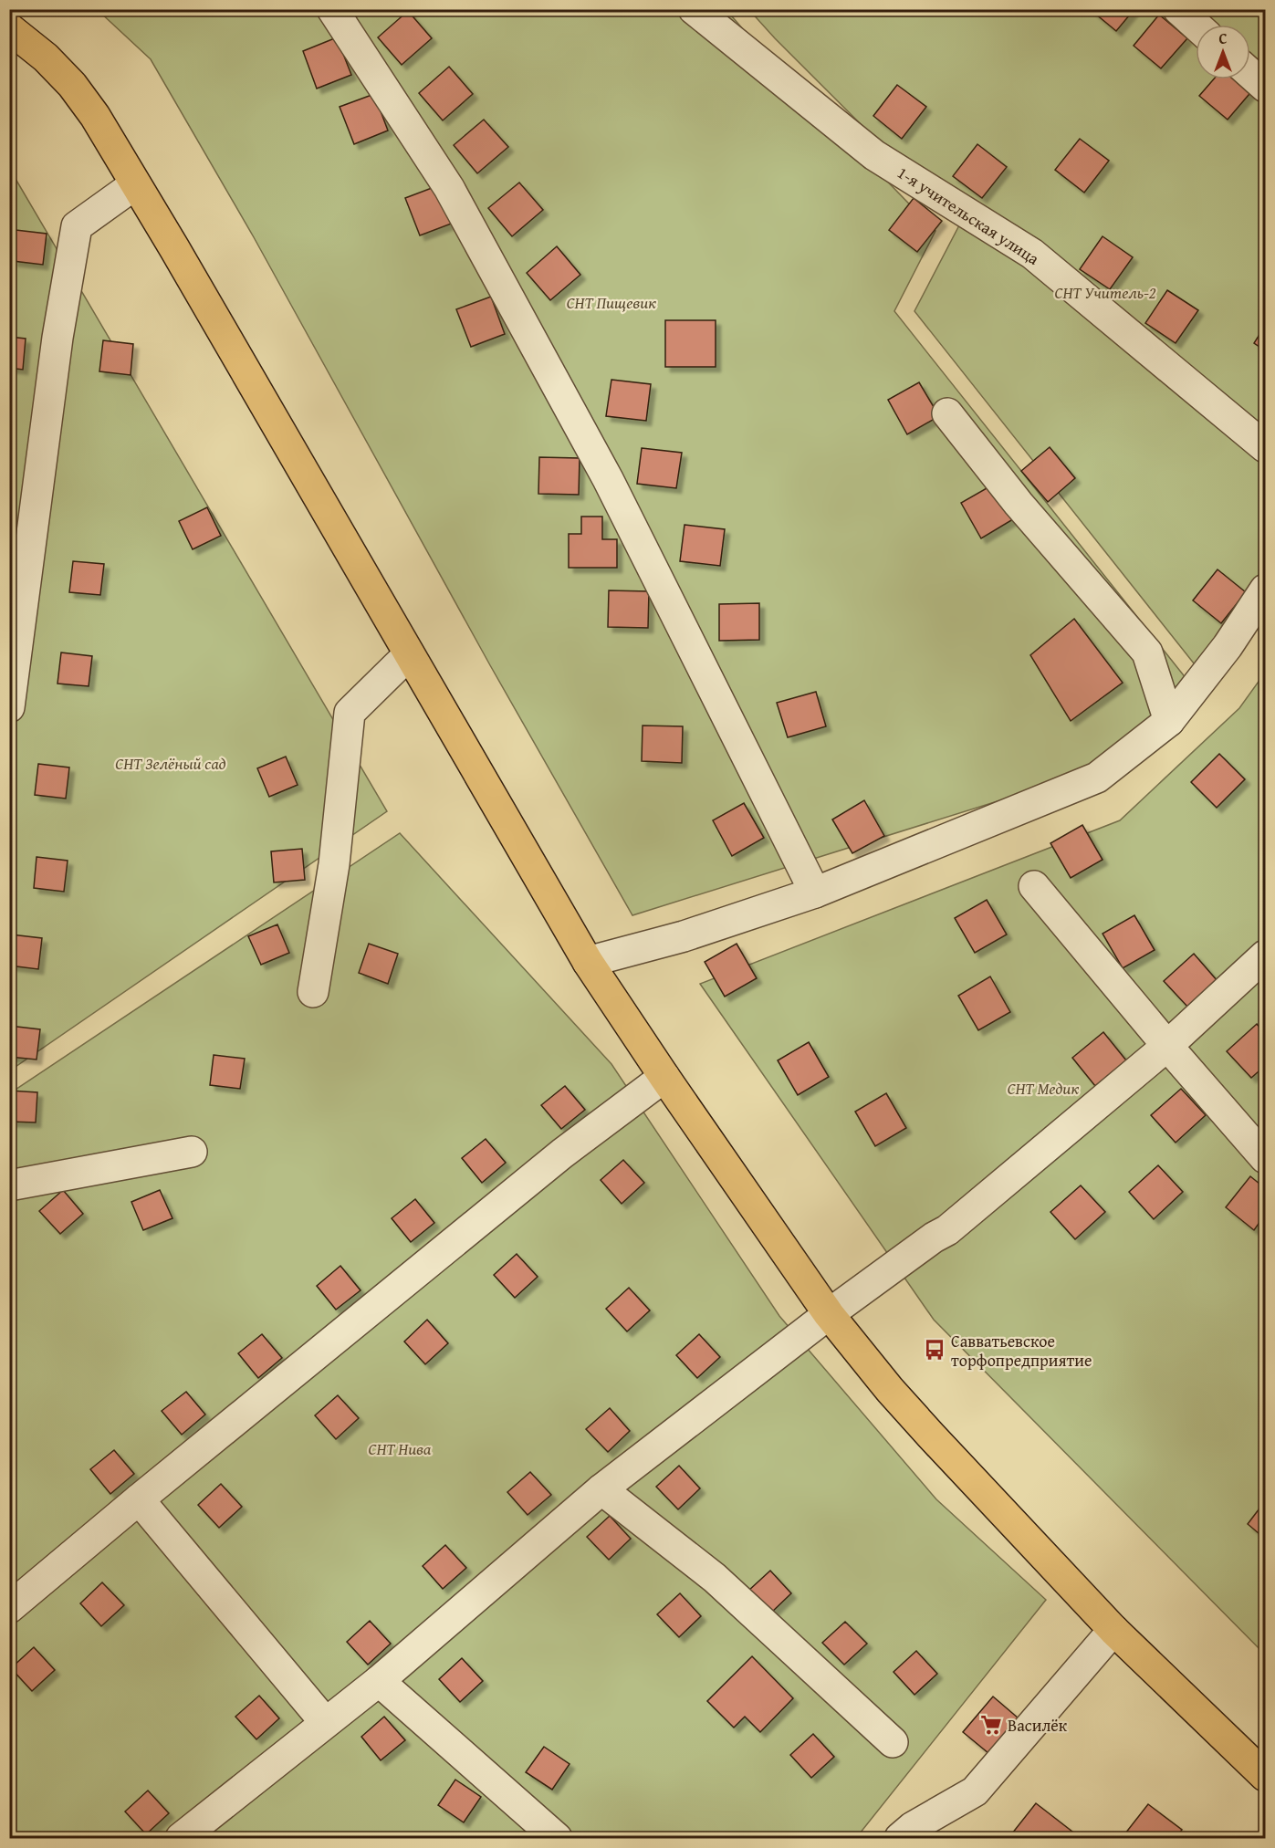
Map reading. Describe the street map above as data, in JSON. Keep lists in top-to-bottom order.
{
  "streets": {
    "street": ["1-я учительская улица"]
  },
  "parks": [
    "СНТ Учитель-2",
    "СНТ Пищевик",
    "СНТ Зелёный сад",
    "СНТ Медик",
    "СНТ Нива"
  ],
  "places": {
    "bus stop": ["Савватьевское торфопредприятие"],
    "supermarket": ["Василёк"]
  },
  "north": "top"
}
